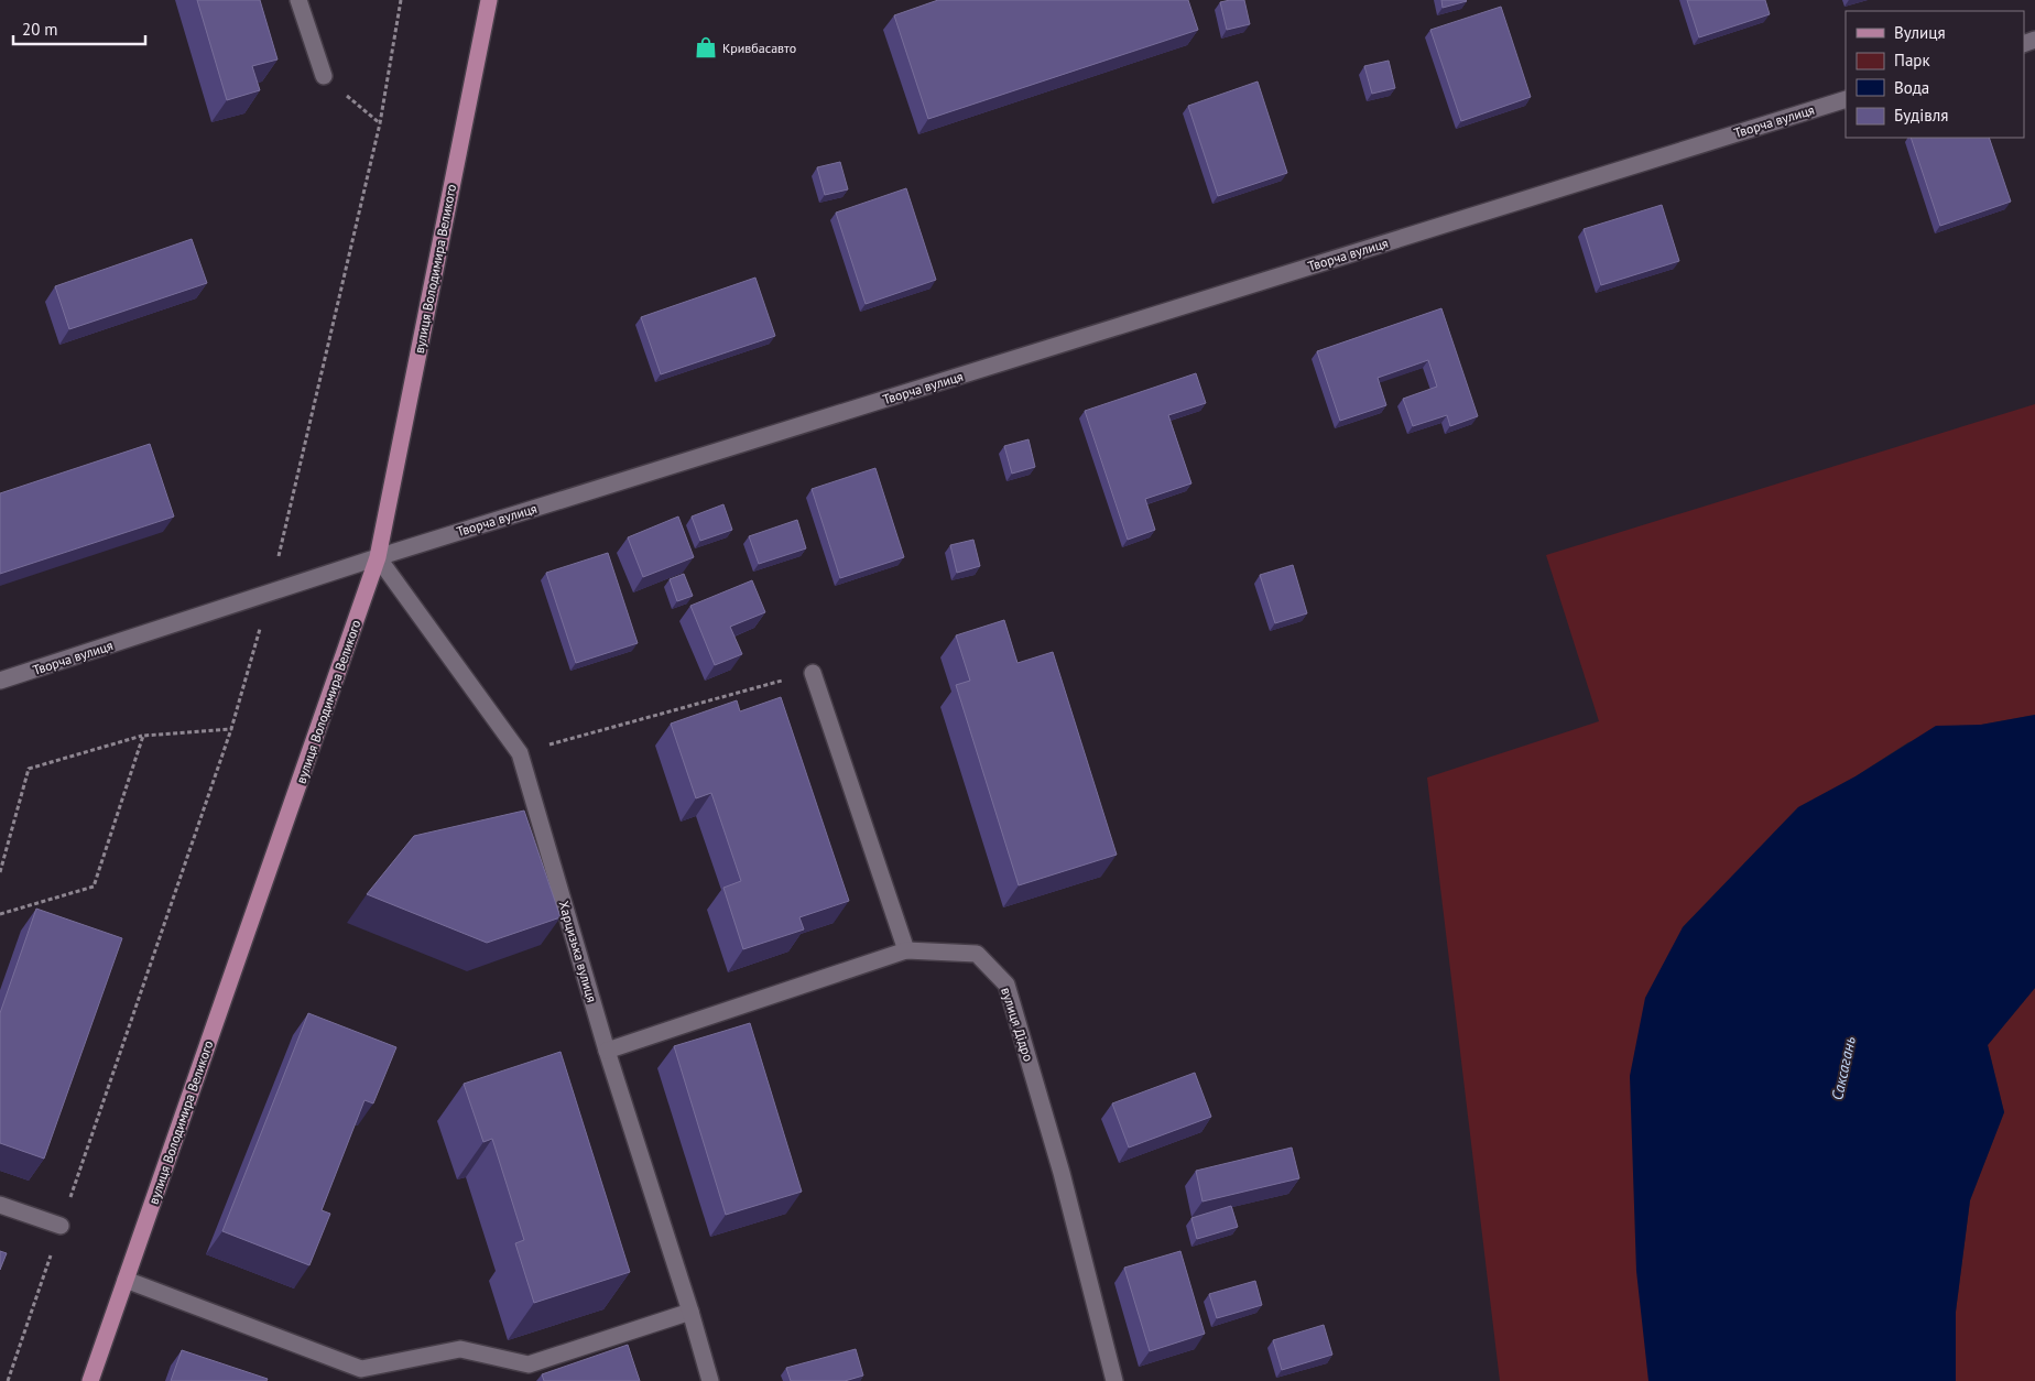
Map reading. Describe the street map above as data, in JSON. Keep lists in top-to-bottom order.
{
  "streets": {
    "main road": ["вулиця Володимира Великого"],
    "street": ["Творча вулиця", "Харцизька вулиця", "вулиця Дідро"]
  },
  "crossings": [
    ["Творча вулиця", "вулиця Володимира Великого"],
    ["Творча вулиця", "Харцизька вулиця"],
    ["вулиця Володимира Великого", "Харцизька вулиця"],
    ["Харцизька вулиця", "вулиця Дідро"]
  ],
  "water": ["Саксагань"],
  "places": {
    "shop": ["Кривбасавто"]
  },
  "legend": [
    "Вулиця",
    "Парк",
    "Вода",
    "Будівля"
  ],
  "scale_bar": "20 m"
}
